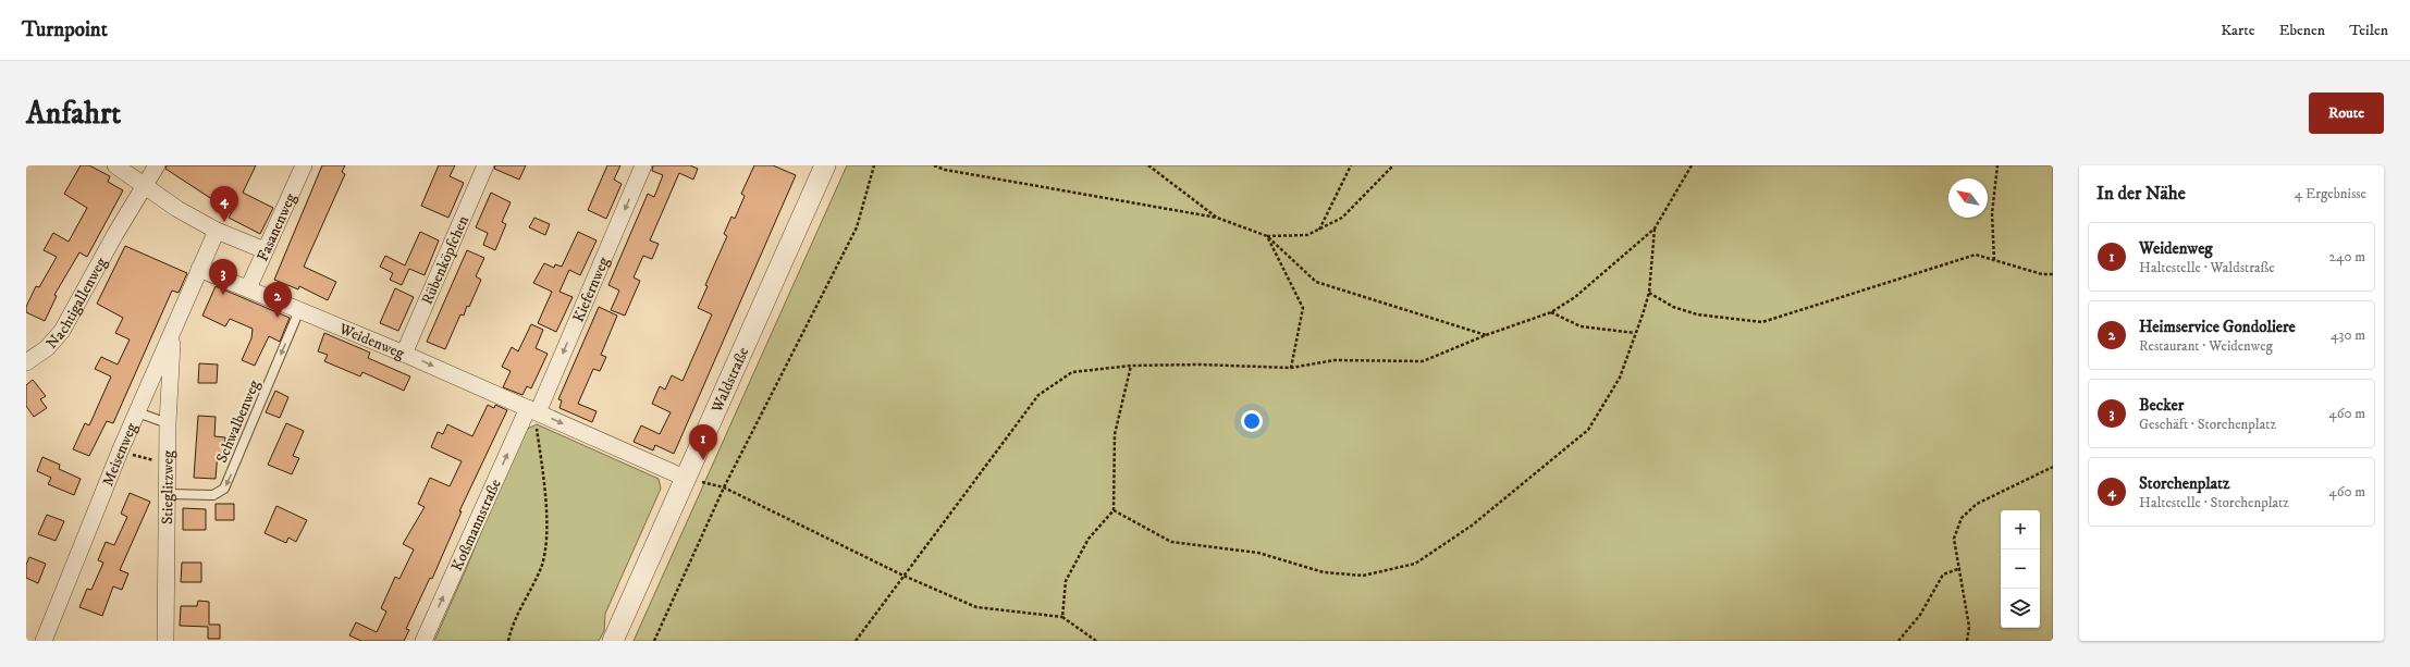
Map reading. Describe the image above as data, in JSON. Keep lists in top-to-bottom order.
{
  "streets": {
    "street": [
      "Fasanenweg",
      "Rübenköpfchen",
      "Kiefernweg",
      "Nachtigallenweg",
      "Weidenweg",
      "Waldstraße",
      "Meisenweg",
      "Stieglitzweg",
      "Koßmannstraße"
    ],
    "lane": ["Schwalbenweg"]
  },
  "crossings": [
    ["Fasanenweg", "Weidenweg"],
    ["Rübenköpfchen", "Weidenweg"],
    ["Kiefernweg", "Weidenweg"],
    ["Kiefernweg", "Koßmannstraße"],
    ["Weidenweg", "Waldstraße"],
    ["Weidenweg", "Schwalbenweg"],
    ["Weidenweg", "Meisenweg"],
    ["Weidenweg", "Koßmannstraße"],
    ["Schwalbenweg", "Stieglitzweg"],
    ["Meisenweg", "Stieglitzweg"]
  ],
  "one_way": [
    "Kiefernweg",
    "Weidenweg",
    "Schwalbenweg",
    "Koßmannstraße"
  ],
  "north": "top left",
  "page": {
    "header": "Turnpoint",
    "nav": ["Karte", "Ebenen", "Teilen"],
    "buttons": "Route",
    "title": "Anfahrt",
    "heading": ["In der Nähe", "4 Ergebnisse"],
    "pins": [
      "4",
      "3",
      "2",
      "1"
    ],
    "list": [
      {
        "mark": "1",
        "name": "Weidenweg",
        "note": "Haltestelle · Waldstraße",
        "value": "240 m"
      },
      {
        "mark": "2",
        "name": "Heimservice Gondoliere",
        "note": "Restaurant · Weidenweg",
        "value": "430 m"
      },
      {
        "mark": "3",
        "name": "Becker",
        "note": "Geschäft · Storchenplatz",
        "value": "460 m"
      },
      {
        "mark": "4",
        "name": "Storchenplatz",
        "note": "Haltestelle · Storchenplatz",
        "value": "460 m"
      }
    ],
    "map_buttons": ["+", "−"]
  }
}
